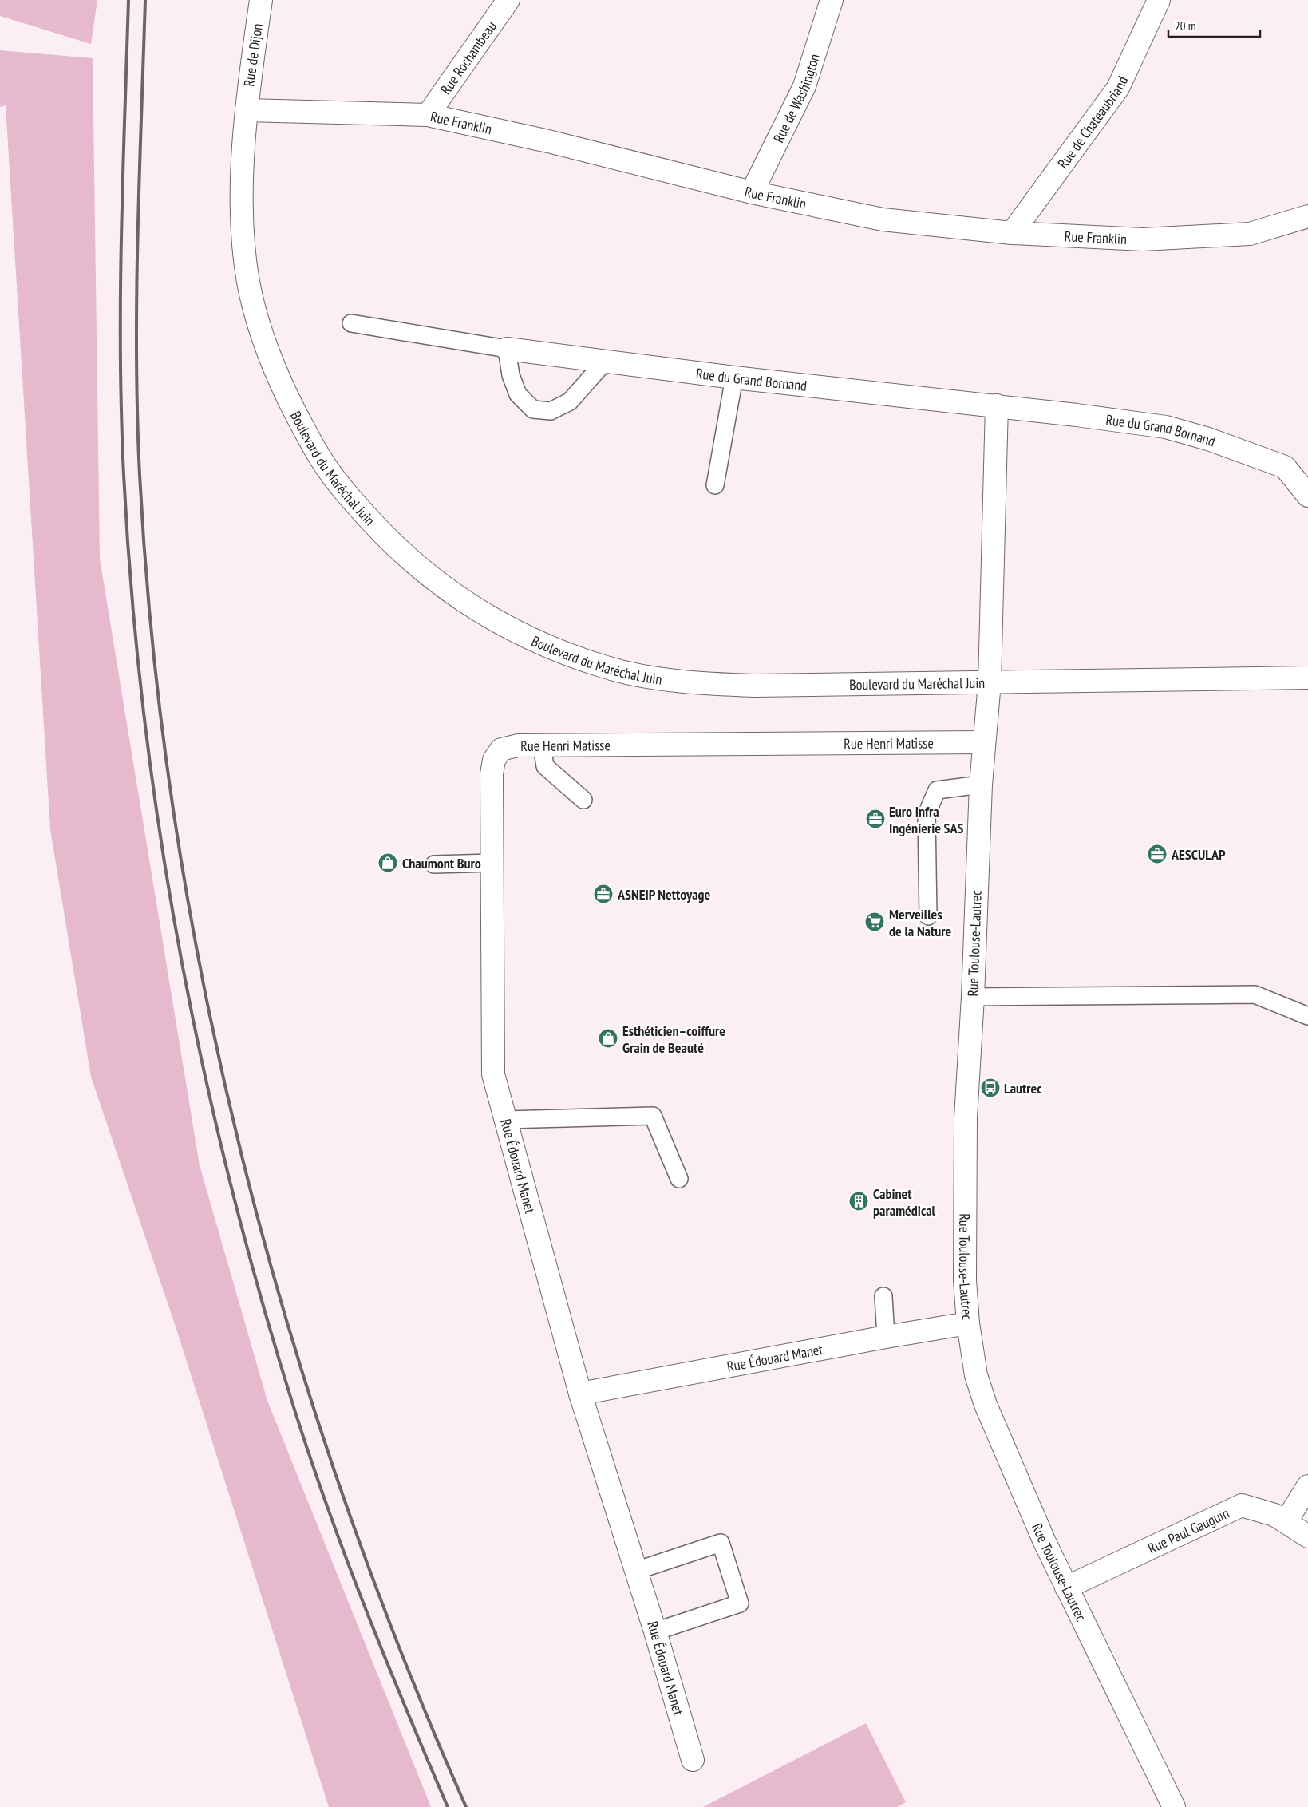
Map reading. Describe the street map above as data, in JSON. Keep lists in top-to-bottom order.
{
  "streets": {
    "street": [
      "Rue de Dijon",
      "Rue Rochambeau",
      "Rue de Washington",
      "Rue de Chateaubriand",
      "Rue Franklin",
      "Rue du Grand Bornand",
      "Boulevard du Maréchal Juin",
      "Rue Henri Matisse",
      "Rue Toulouse-Lautrec",
      "Rue Édouard Manet",
      "Rue Paul Gauguin"
    ]
  },
  "crossings": [
    ["Rue de Dijon", "Rue Franklin"],
    ["Rue de Dijon", "Boulevard du Maréchal Juin"],
    ["Rue Rochambeau", "Rue Franklin"],
    ["Rue de Washington", "Rue Franklin"],
    ["Rue de Chateaubriand", "Rue Franklin"],
    ["Rue Franklin", "Boulevard du Maréchal Juin"],
    ["Boulevard du Maréchal Juin", "Rue Toulouse-Lautrec"],
    ["Rue Henri Matisse", "Rue Toulouse-Lautrec"],
    ["Rue Henri Matisse", "Rue Édouard Manet"],
    ["Rue Toulouse-Lautrec", "Rue Édouard Manet"],
    ["Rue Toulouse-Lautrec", "Rue Paul Gauguin"]
  ],
  "places": {
    "office": ["Euro Infra Ingénierie SAS", "AESCULAP", "ASNEIP Nettoyage"],
    "shop": ["Chaumont Buro", "Esthéticien–coiffure Grain de Beauté"],
    "supermarket": ["Merveilles de la Nature"],
    "bus stop": ["Lautrec"],
    "building": ["Cabinet paramédical"]
  },
  "scale_bar": "20 m"
}
